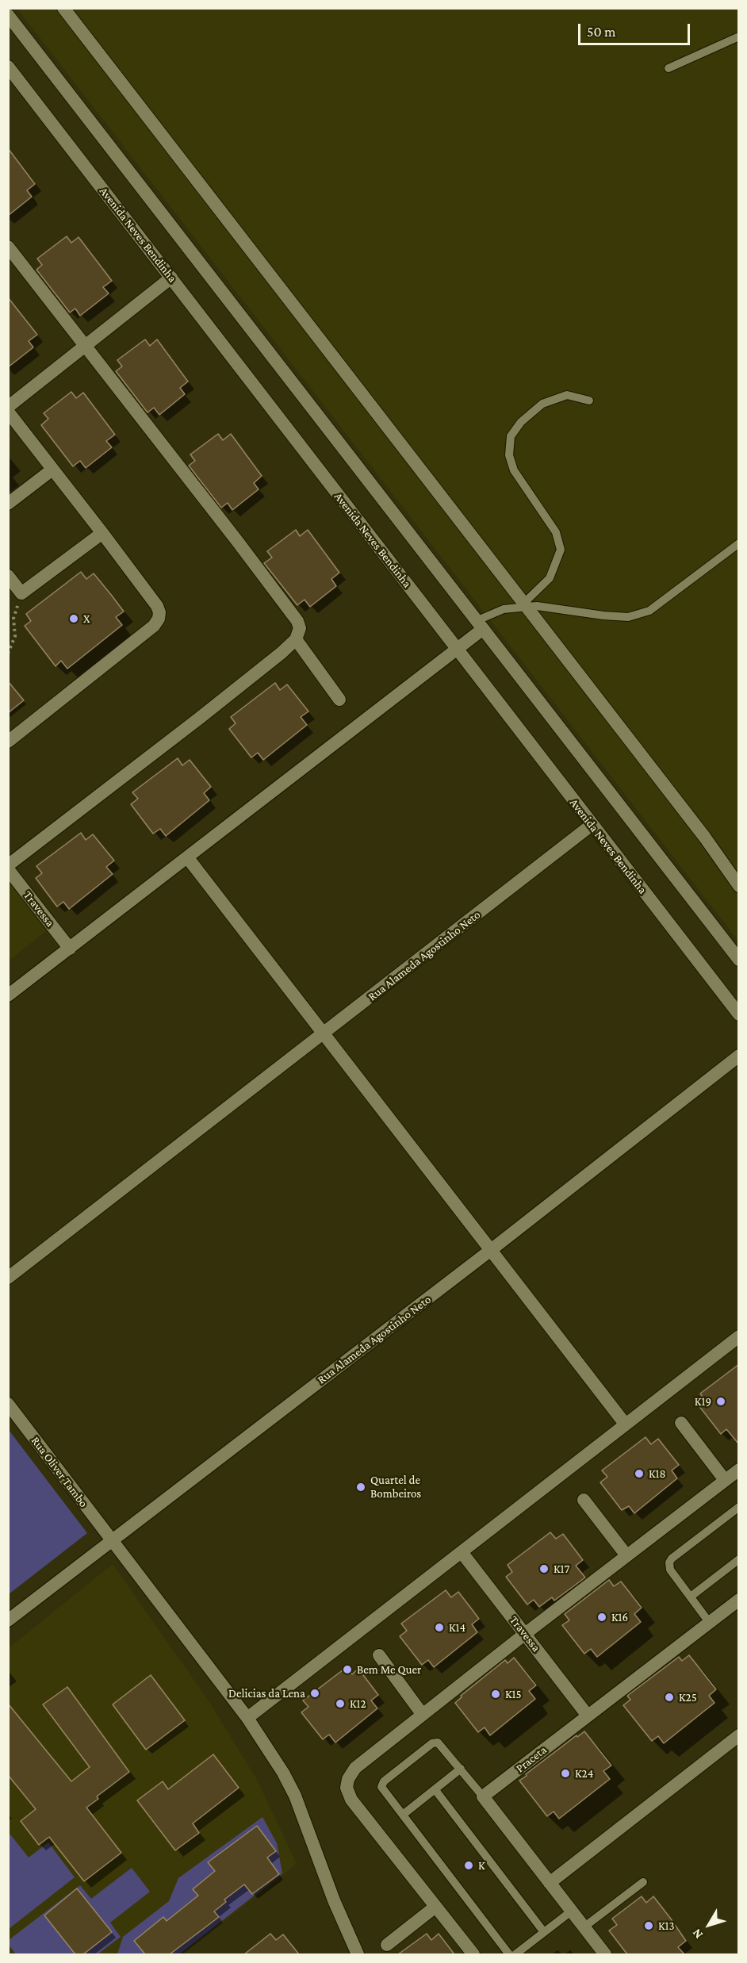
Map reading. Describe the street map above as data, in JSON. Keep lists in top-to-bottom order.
{
  "streets": {
    "street": [
      "Avenida Neves Bendinha",
      "Travessa",
      "Rua Alameda Agostinho Neto",
      "Rua Oliver Tambo",
      "Praceta"
    ]
  },
  "crossings": [
    ["Avenida Neves Bendinha", "Rua Alameda Agostinho Neto"],
    ["Travessa", "Praceta"],
    ["Rua Alameda Agostinho Neto", "Rua Oliver Tambo"]
  ],
  "places": [
    "X",
    "K19",
    "K18",
    "Quartel de Bombeiros",
    "K17",
    "K16",
    "K14",
    "Bem Me Quer",
    "Delicias da Lena",
    "K15",
    "K25",
    "K12",
    "K24",
    "K",
    "K13"
  ],
  "scale_bar": "50 m",
  "north": "bottom left"
}
